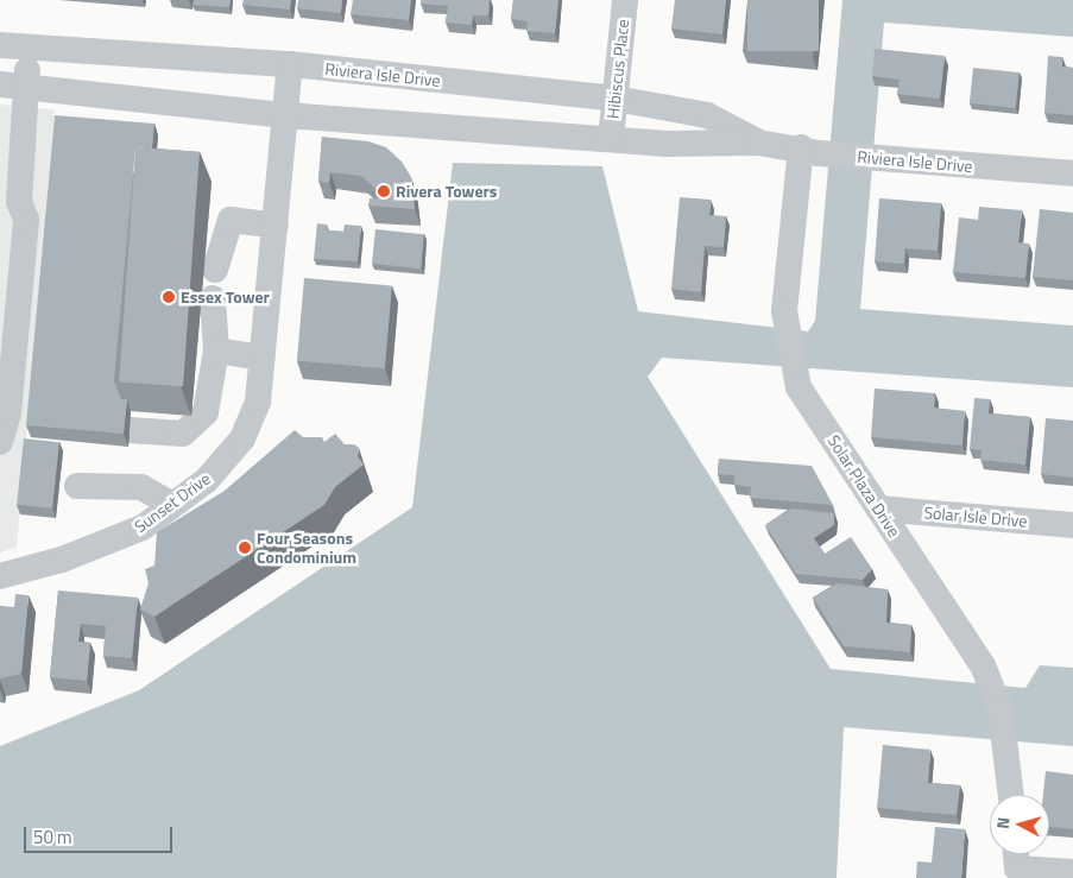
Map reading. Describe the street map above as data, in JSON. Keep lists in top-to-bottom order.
{
  "streets": {
    "street": [
      "Hibiscus Place",
      "Riviera Isle Drive",
      "Solar Plaza Drive",
      "Sunset Drive",
      "Solar Isle Drive"
    ]
  },
  "crossings": [
    ["Hibiscus Place", "Riviera Isle Drive"],
    ["Riviera Isle Drive", "Solar Plaza Drive"],
    ["Riviera Isle Drive", "Sunset Drive"],
    ["Solar Plaza Drive", "Solar Isle Drive"]
  ],
  "places": ["Rivera Towers", "Essex Tower", "Four Seasons Condominium"],
  "scale_bar": "50 m",
  "north": "left"
}
